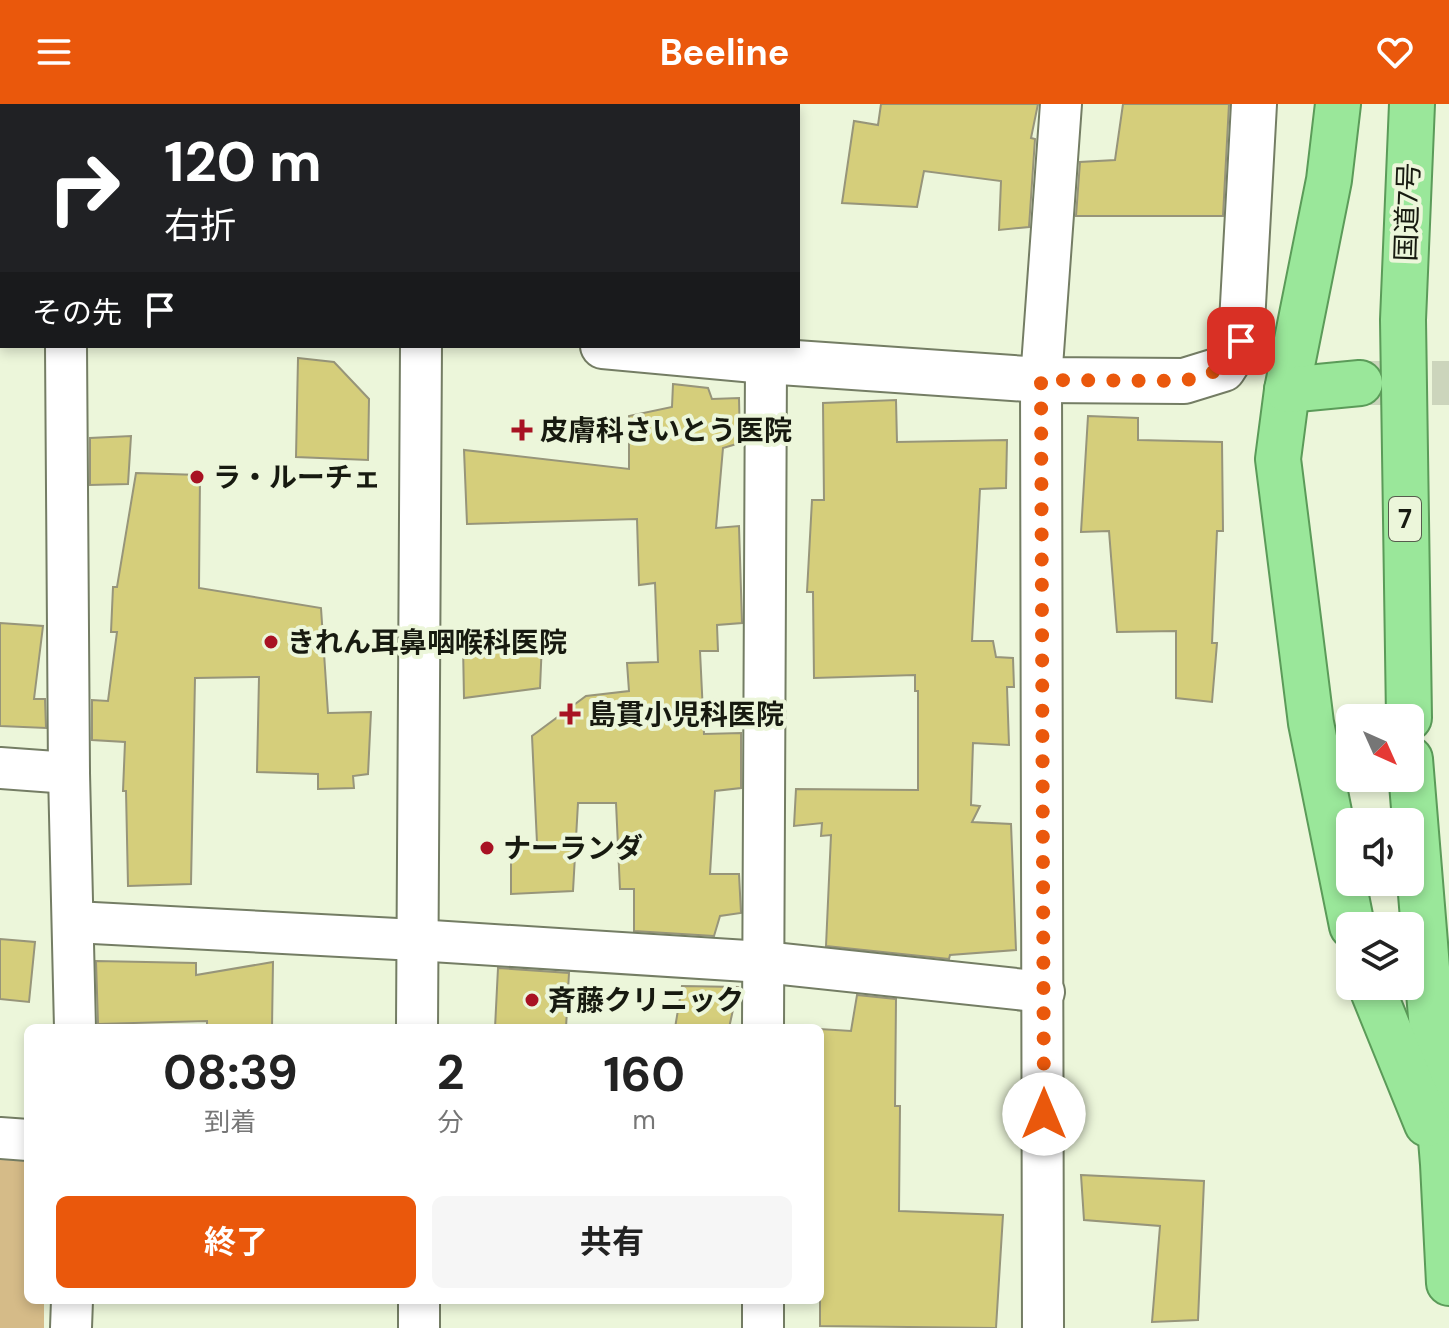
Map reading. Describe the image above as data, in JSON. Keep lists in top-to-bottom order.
{
  "streets": {
    "highway": ["国道7号", "7"]
  },
  "places": {
    "health": ["皮膚科さいとう医院", "島貫小児科医院"],
    "other": [
      "ラ・ルーチェ",
      "きれん耳鼻咽喉科医院",
      "ナーランダ",
      "斉藤クリニック"
    ]
  },
  "north": "bottom right",
  "page": {
    "header": "Beeline",
    "turn": ["120 m", "右折"],
    "then": "その先",
    "eta": [
      "08:39",
      "到着",
      "2",
      "分",
      "160",
      "m"
    ],
    "buttons": ["終了", "共有"]
  }
}
